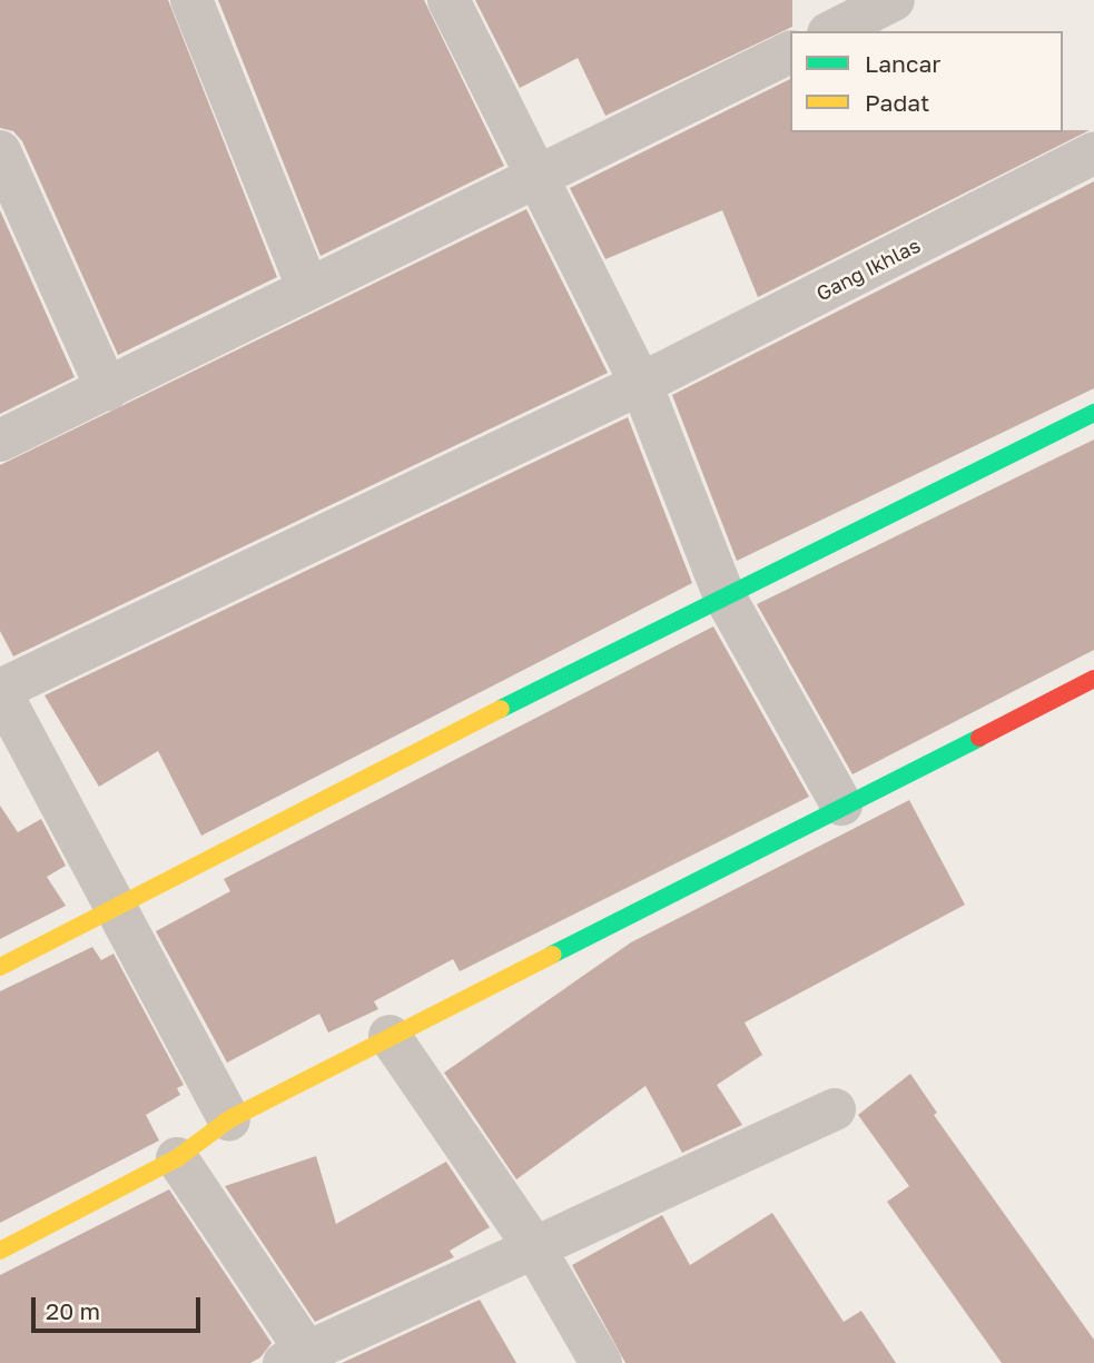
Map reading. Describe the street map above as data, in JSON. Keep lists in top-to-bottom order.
{
  "streets": {
    "street": ["Gang Ikhlas"]
  },
  "legend": ["Lancar", "Padat"],
  "scale_bar": "20 m"
}
